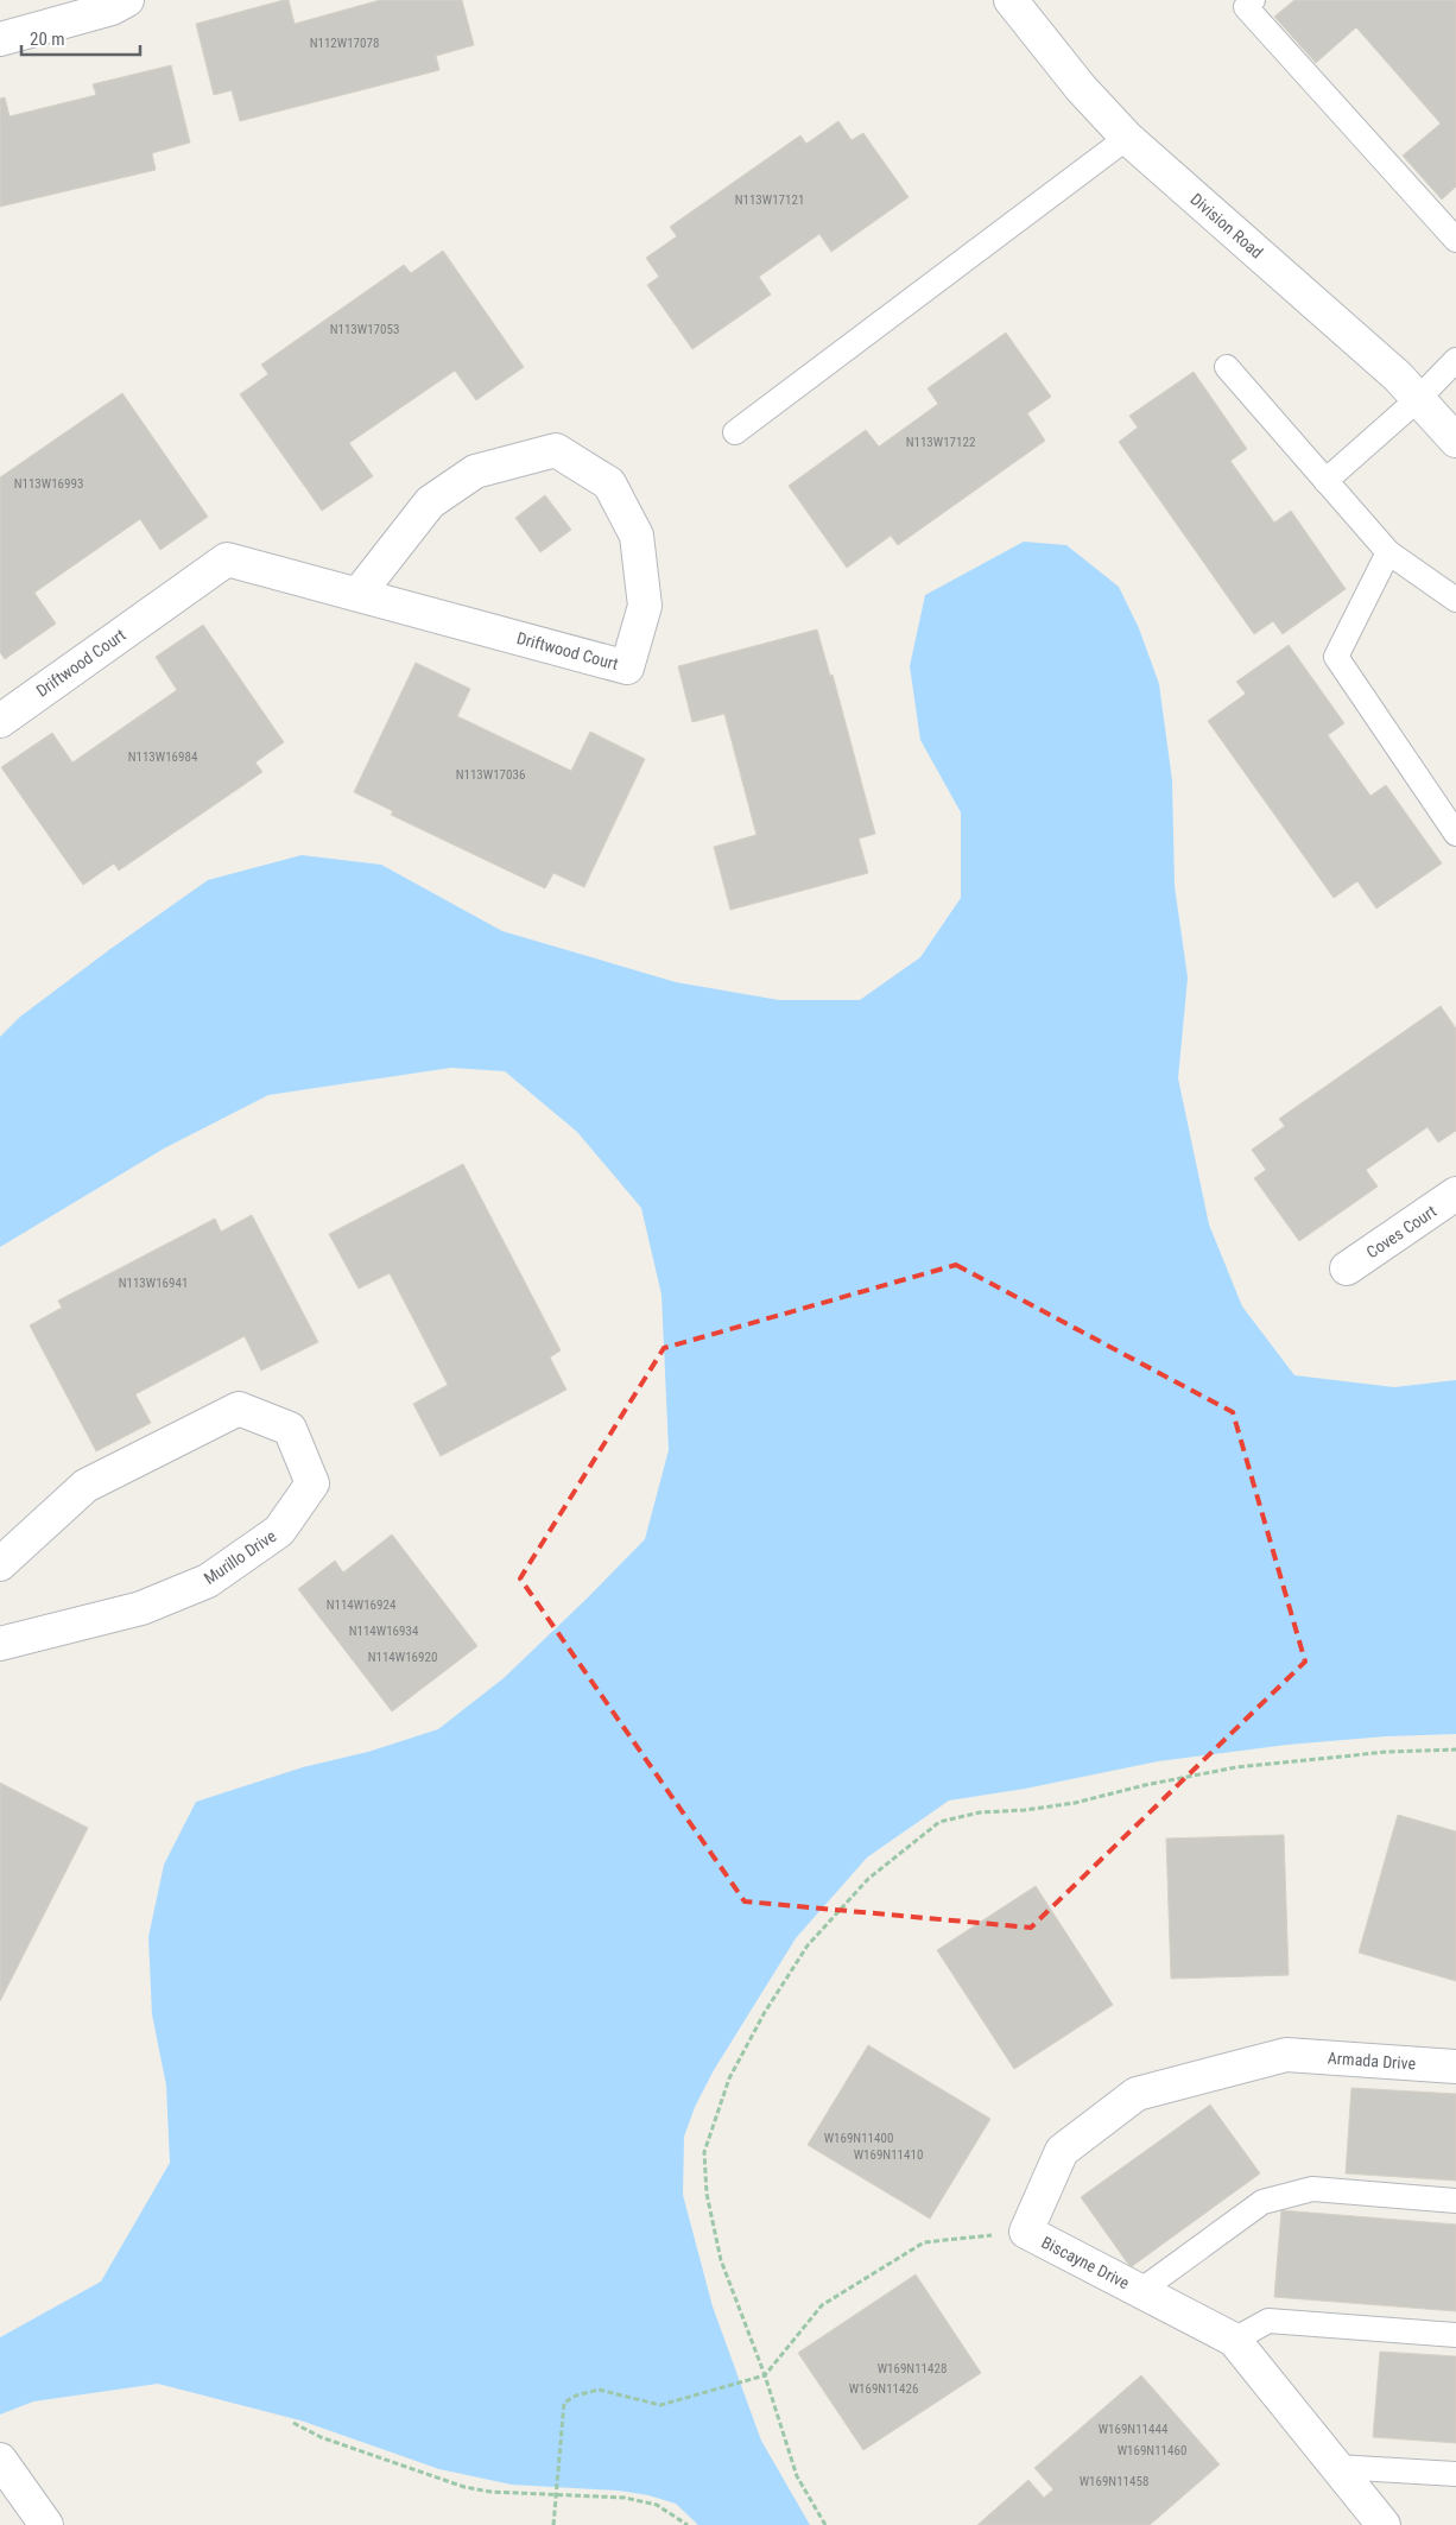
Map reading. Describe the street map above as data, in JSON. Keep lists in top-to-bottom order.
{
  "streets": {
    "street": [
      "Division Road",
      "Driftwood Court",
      "Coves Court",
      "Murillo Drive",
      "Armada Drive",
      "Biscayne Drive"
    ]
  },
  "crossings": [
    ["Armada Drive", "Biscayne Drive"]
  ],
  "house_numbers": [
    "N112W17078",
    "N113W17121",
    "N113W17053",
    "N113W17122",
    "N113W16993",
    "N113W16984",
    "N113W17036",
    "N113W16941",
    "N114W16924",
    "N114W16934",
    "N114W16920",
    "W169N11400",
    "W169N11410",
    "W169N11428",
    "W169N11426",
    "W169N11444",
    "W169N11460",
    "W169N11458"
  ],
  "scale_bar": "20 m"
}
